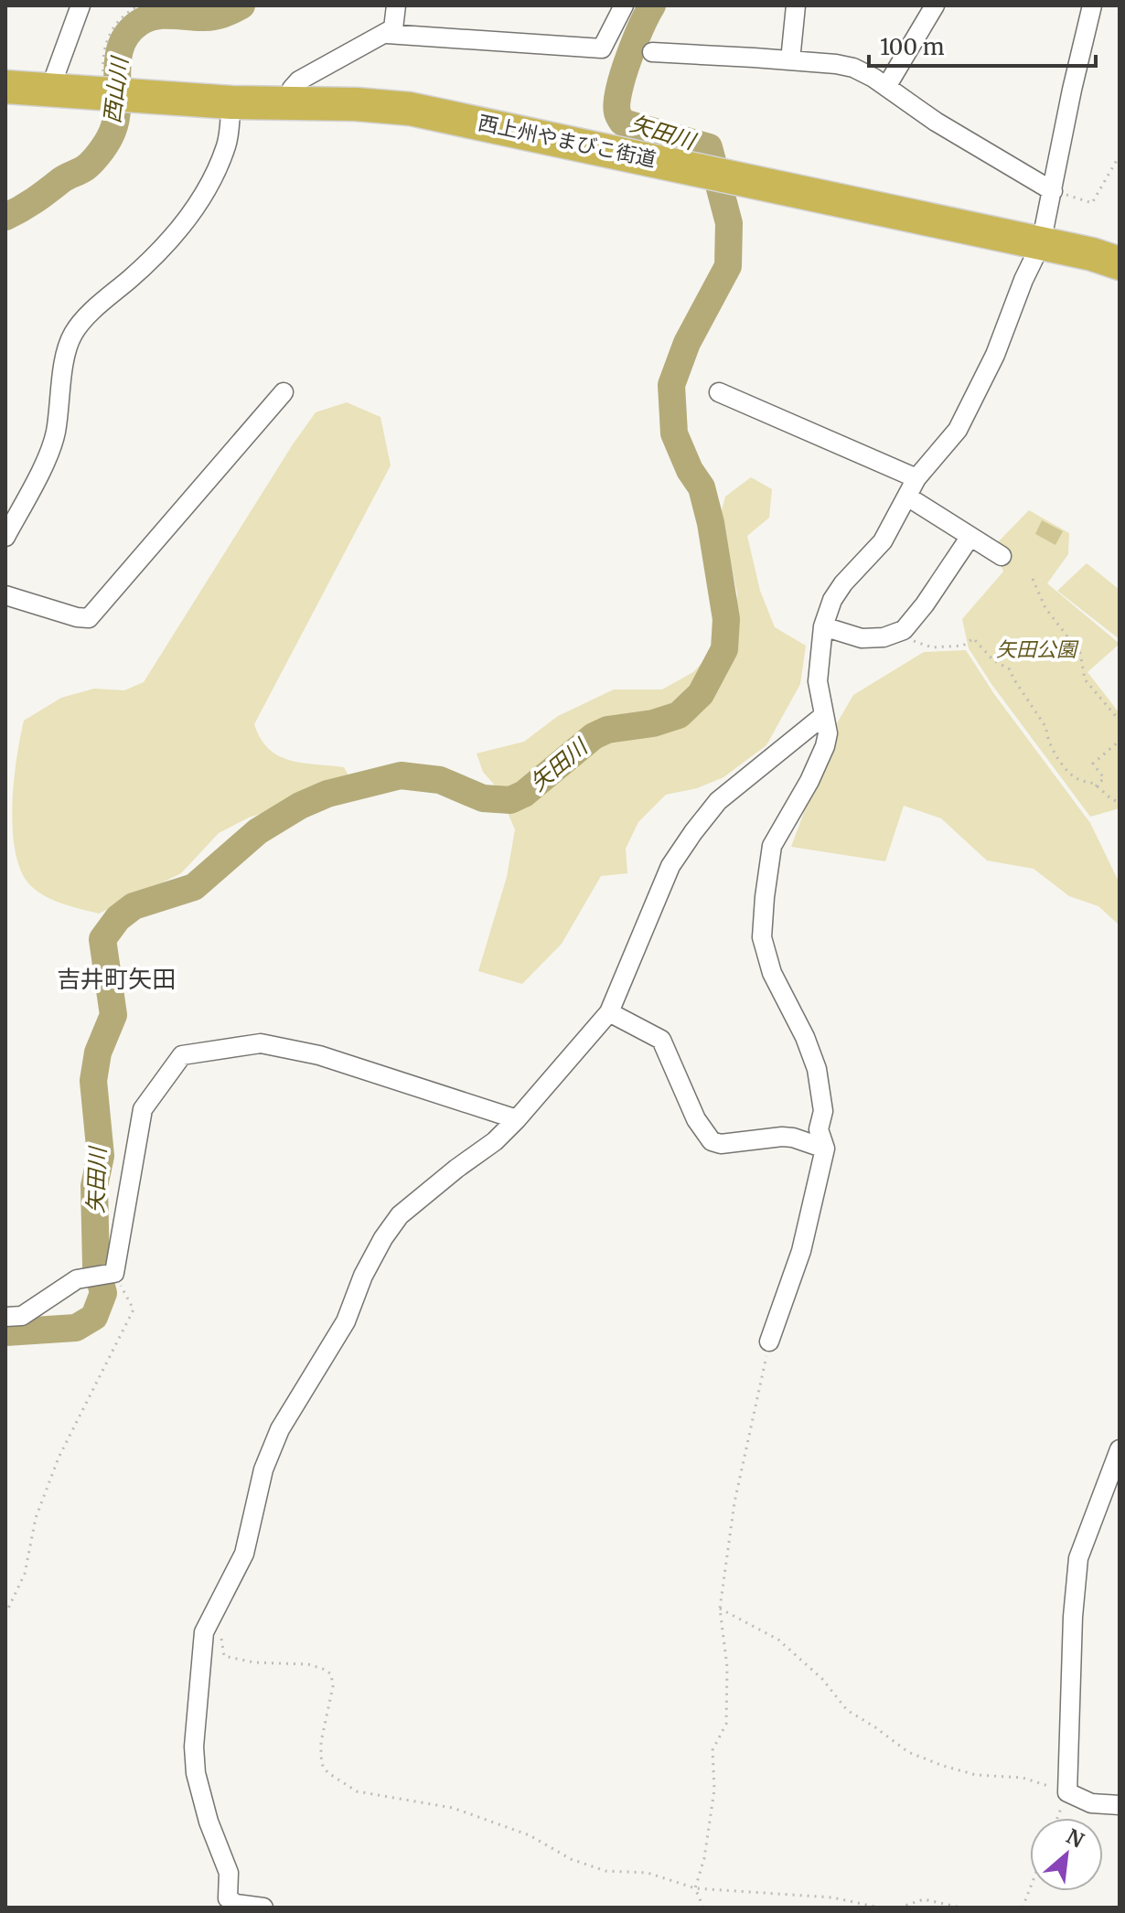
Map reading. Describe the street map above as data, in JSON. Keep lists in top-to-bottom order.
{
  "streets": {
    "highway": ["西上州やまびこ街道"]
  },
  "districts": ["吉井町矢田"],
  "water": ["西山川", "矢田川"],
  "parks": ["矢田公園"],
  "scale_bar": "100 m",
  "north": "top right"
}
